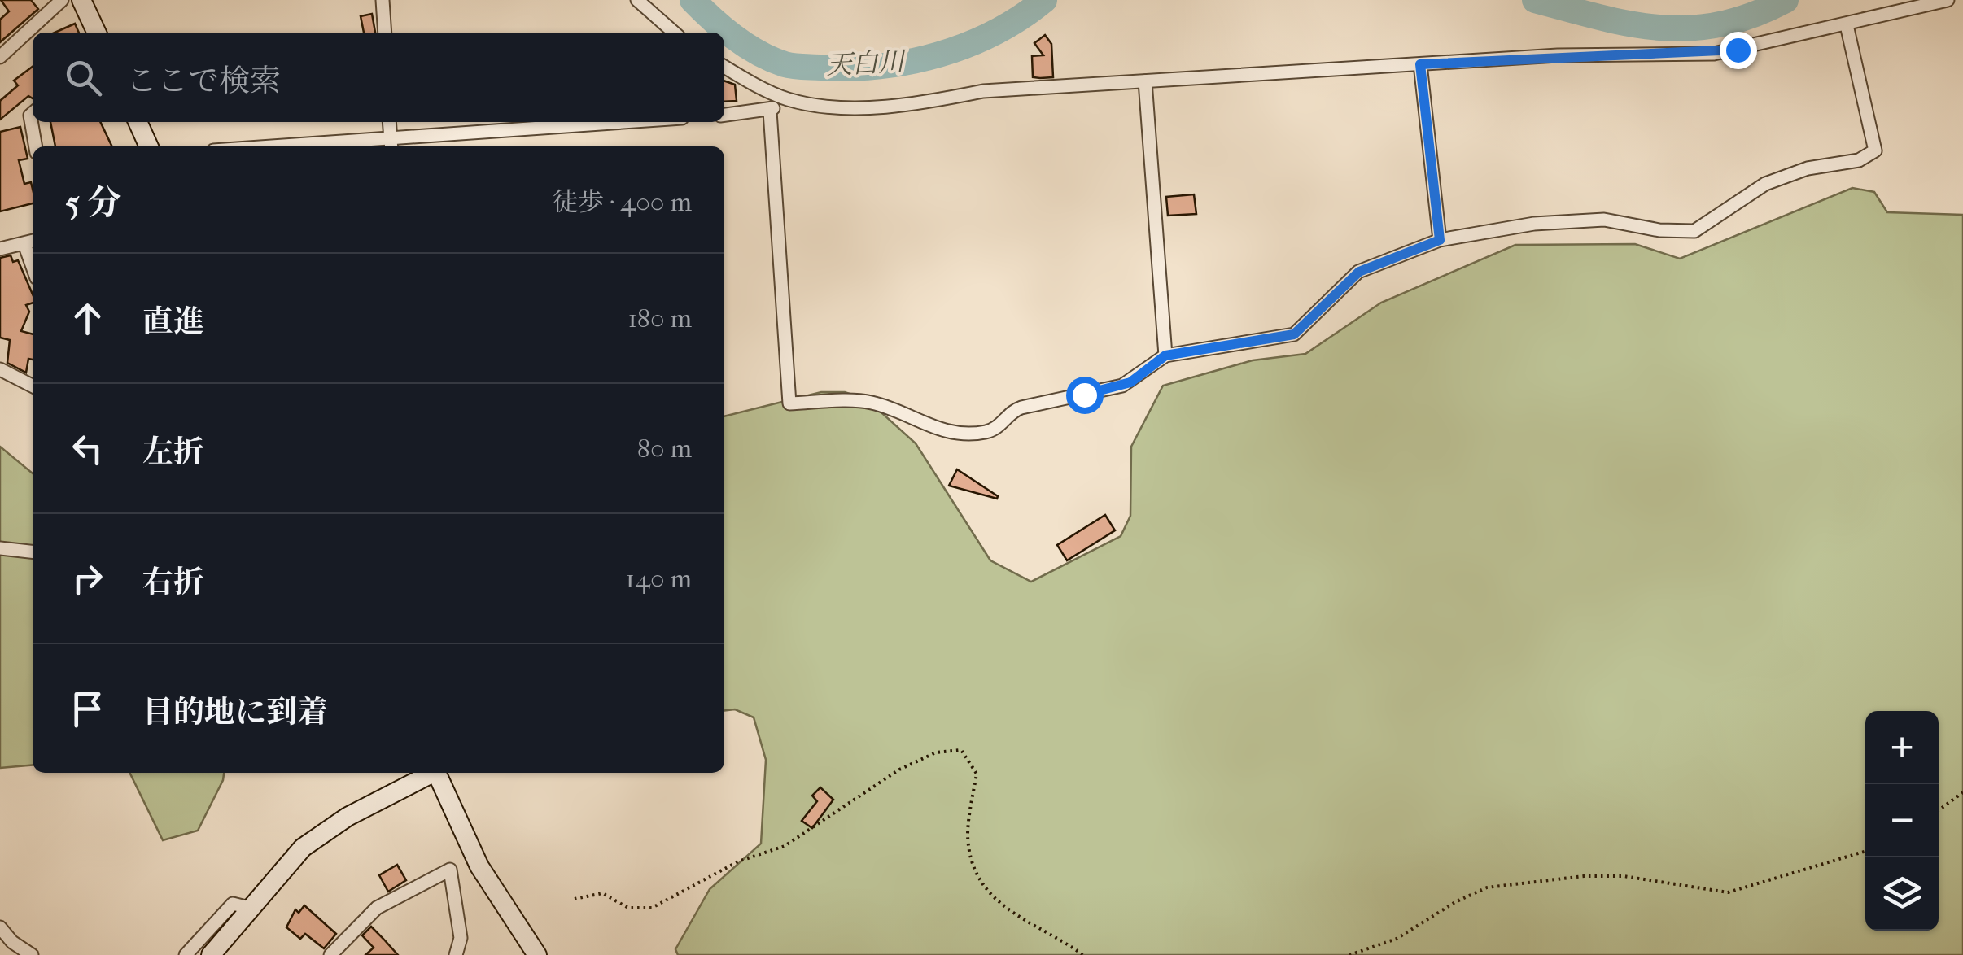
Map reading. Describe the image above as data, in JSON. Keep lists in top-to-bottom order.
{
  "water": ["天白川"],
  "page": {
    "search": "ここで検索",
    "heading": ["5 分", "徒歩 · 400 m"],
    "list": [
      ["直進", "180 m"],
      ["左折", "80 m"],
      ["右折", "140 m"],
      "目的地に到着"
    ],
    "map_buttons": ["+", "−"]
  }
}
